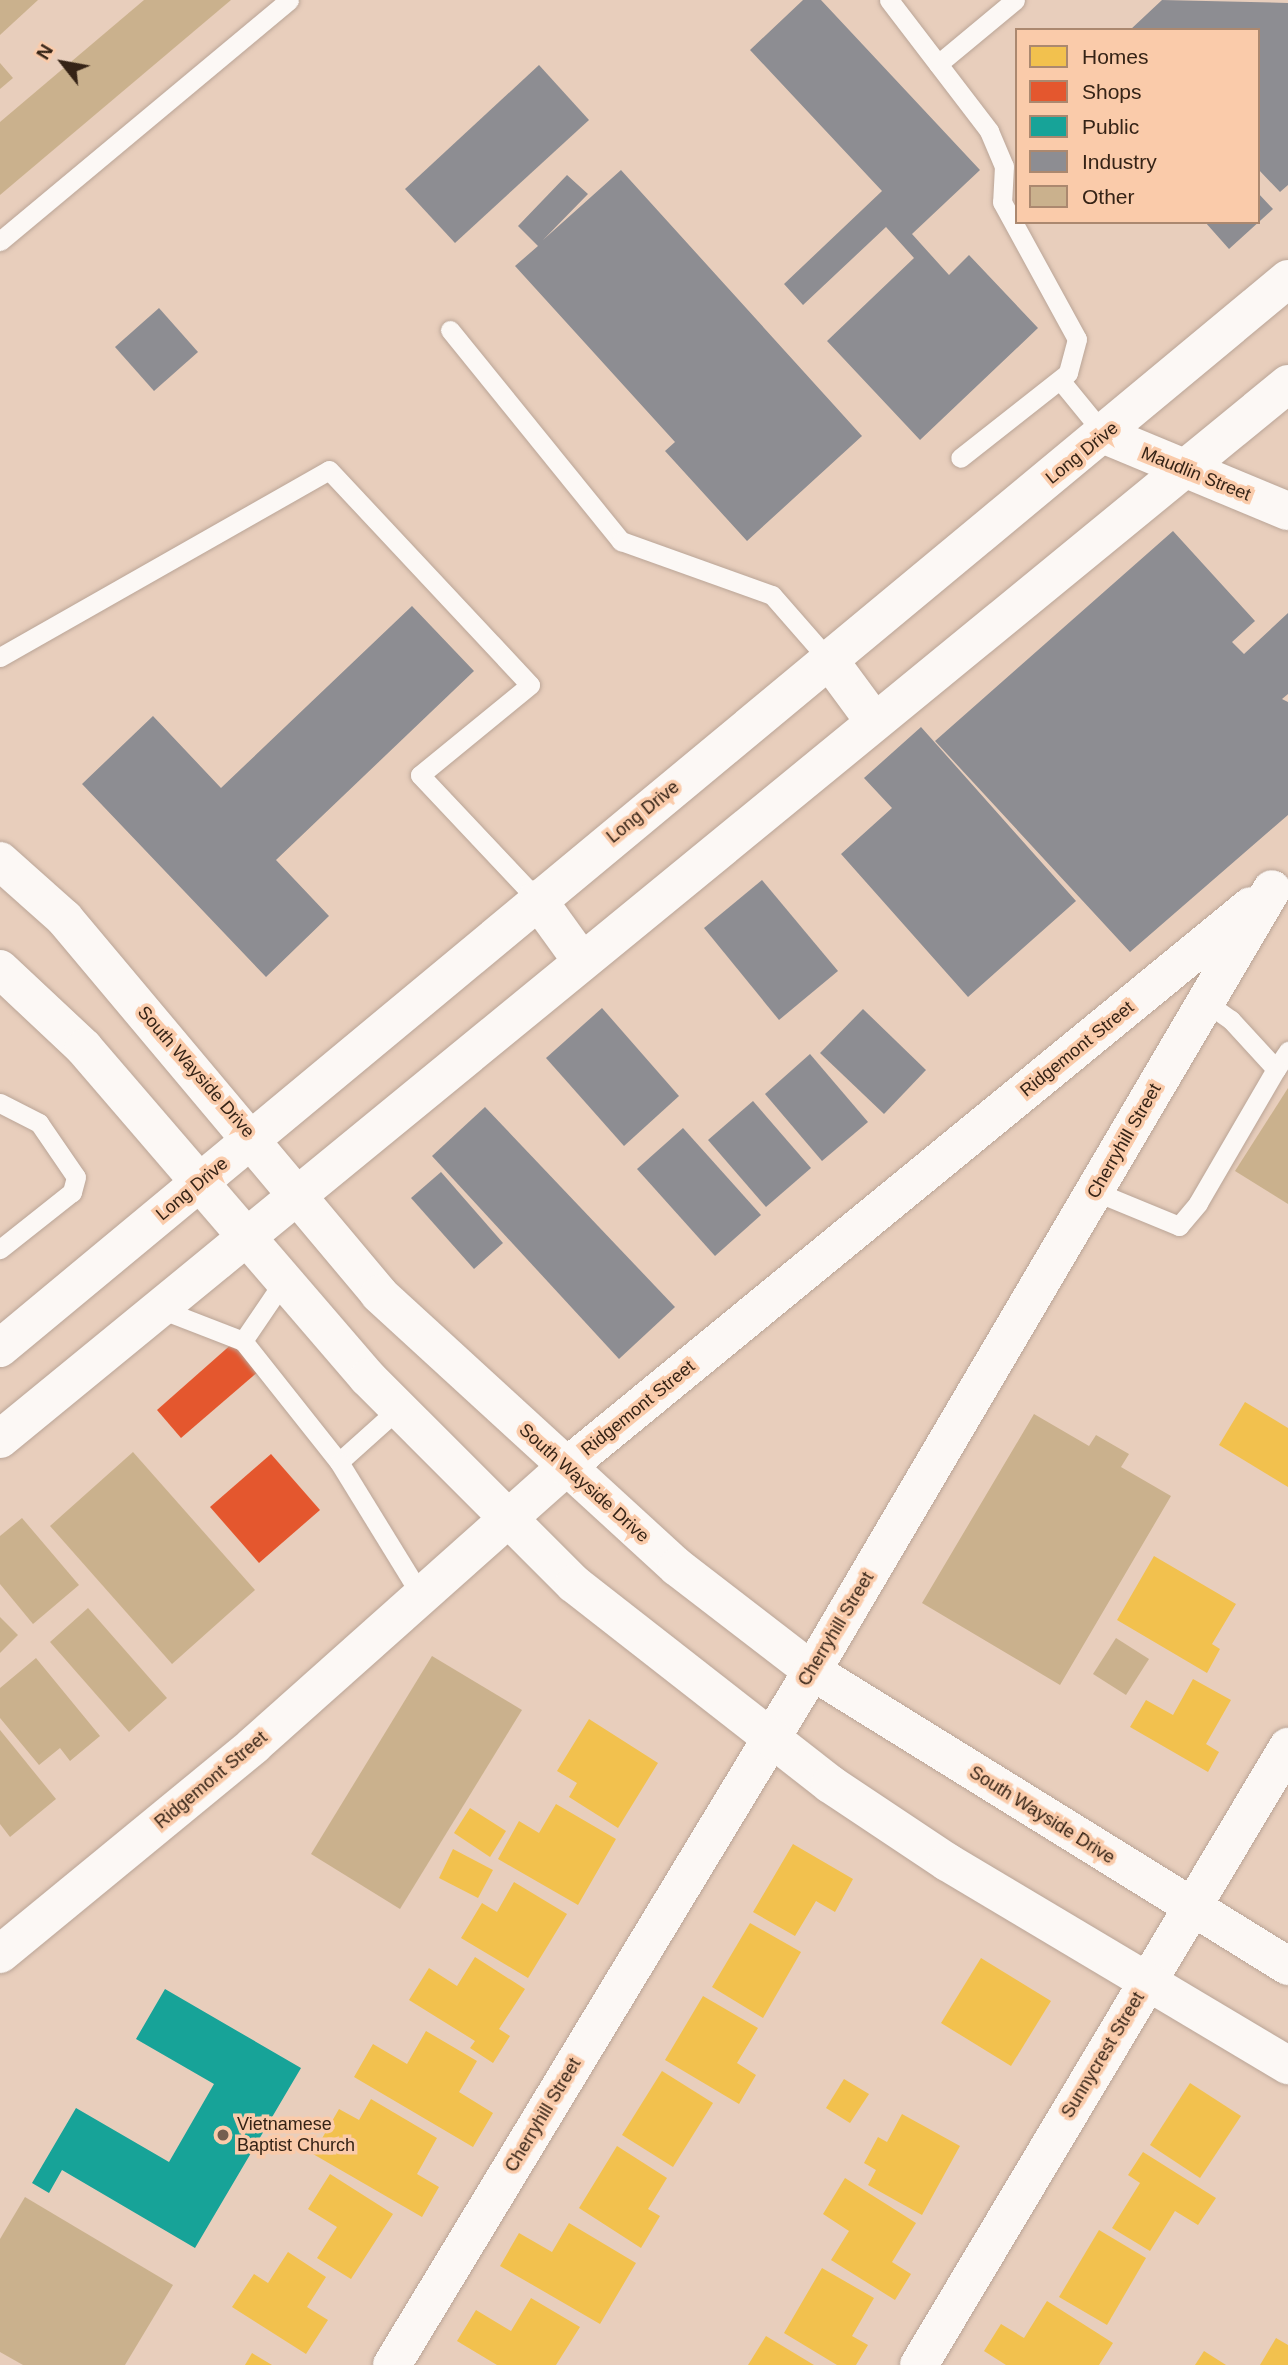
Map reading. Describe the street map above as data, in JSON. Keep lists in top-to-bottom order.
{
  "streets": {
    "main road": [
      "Long Drive",
      "Maudlin Street",
      "Ridgemont Street",
      "South Wayside Drive",
      "Cherryhill Street",
      "Sunnycrest Street"
    ]
  },
  "crossings": [
    ["Long Drive", "Maudlin Street"],
    ["Long Drive", "South Wayside Drive"],
    ["Ridgemont Street", "South Wayside Drive"],
    ["Ridgemont Street", "Cherryhill Street"],
    ["South Wayside Drive", "Cherryhill Street"],
    ["South Wayside Drive", "Sunnycrest Street"]
  ],
  "places": ["Vietnamese Baptist Church"],
  "legend": [
    "Homes",
    "Shops",
    "Public",
    "Industry",
    "Other"
  ],
  "north": "top left"
}
